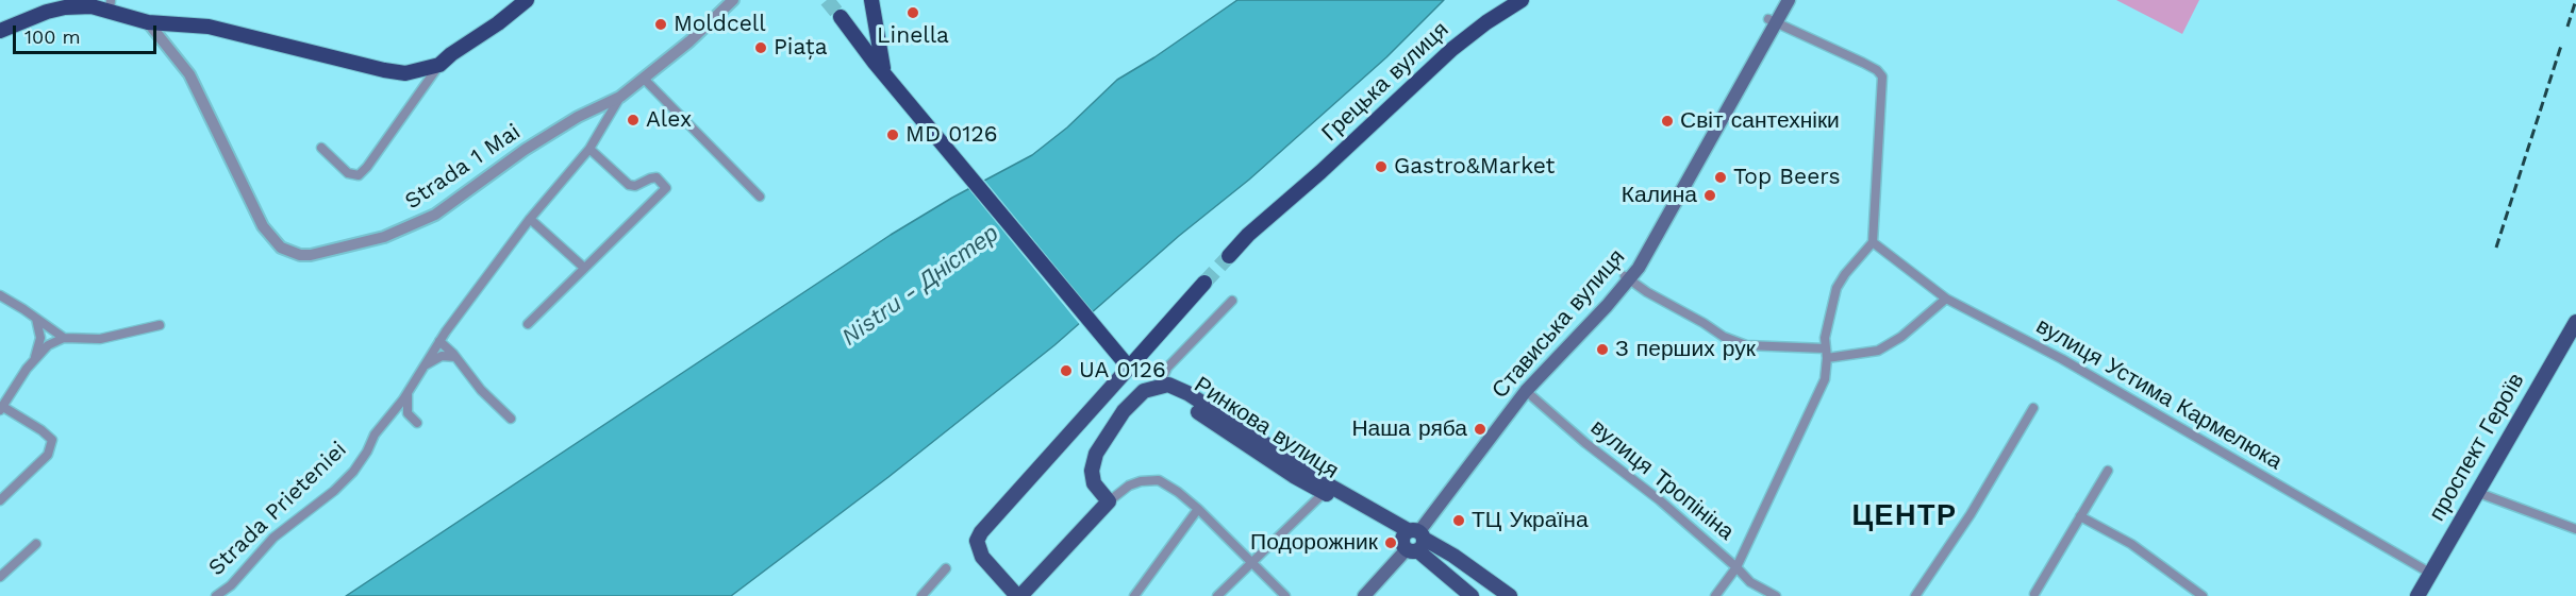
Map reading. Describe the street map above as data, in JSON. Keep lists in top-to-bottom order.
{
  "streets": {
    "highway": ["Грецька вулиця"],
    "main road": ["Стависька вулиця", "Ринкова вулиця", "проспект Героїв"],
    "street": [
      "Strada 1 Mai",
      "вулиця Устима Кармелюка",
      "вулиця Тропініна",
      "Strada Prieteniei"
    ]
  },
  "crossings": [
    ["Strada 1 Mai", "Strada Prieteniei"],
    ["Стависька вулиця", "Ринкова вулиця"],
    ["Стависька вулиця", "вулиця Тропініна"],
    ["вулиця Устима Кармелюка", "проспект Героїв"]
  ],
  "districts": ["ЦЕНТР"],
  "water": ["Nistru - Дністер"],
  "places": [
    "Linella",
    "Moldcell",
    "Piața",
    "Alex",
    "Світ сантехніки",
    "MD 0126",
    "Gastro&Market",
    "Top Beers",
    "Калина",
    "З перших рук",
    "UA 0126",
    "Наша ряба",
    "ТЦ Україна",
    "Подорожник"
  ],
  "scale_bar": "100 m"
}
